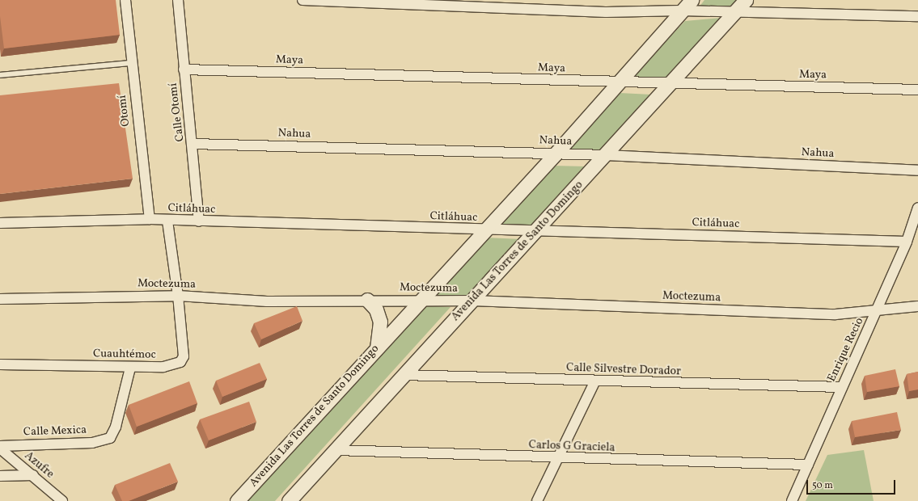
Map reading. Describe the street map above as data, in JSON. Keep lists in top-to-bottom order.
{
  "streets": {
    "street": [
      "Maya",
      "Otomí",
      "Calle Otomí",
      "Nahua",
      "Citláhuac",
      "Avenida Las Torres de Santo Domingo",
      "Moctezuma",
      "Enrique Recio",
      "Cuauhtémoc",
      "Calle Silvestre Dorador",
      "Calle Mexica",
      "Carlos G Graciela",
      "Azufre"
    ]
  },
  "crossings": [
    ["Maya", "Calle Otomí"],
    ["Maya", "Avenida Las Torres de Santo Domingo"],
    ["Otomí", "Citláhuac"],
    ["Calle Otomí", "Nahua"],
    ["Calle Otomí", "Citláhuac"],
    ["Nahua", "Avenida Las Torres de Santo Domingo"],
    ["Citláhuac", "Avenida Las Torres de Santo Domingo"],
    ["Citláhuac", "Enrique Recio"],
    ["Avenida Las Torres de Santo Domingo", "Moctezuma"],
    ["Avenida Las Torres de Santo Domingo", "Calle Silvestre Dorador"],
    ["Avenida Las Torres de Santo Domingo", "Carlos G Graciela"],
    ["Moctezuma", "Enrique Recio"],
    ["Moctezuma", "Cuauhtémoc"],
    ["Enrique Recio", "Calle Silvestre Dorador"],
    ["Enrique Recio", "Carlos G Graciela"],
    ["Cuauhtémoc", "Calle Mexica"]
  ],
  "scale_bar": "50 m"
}
